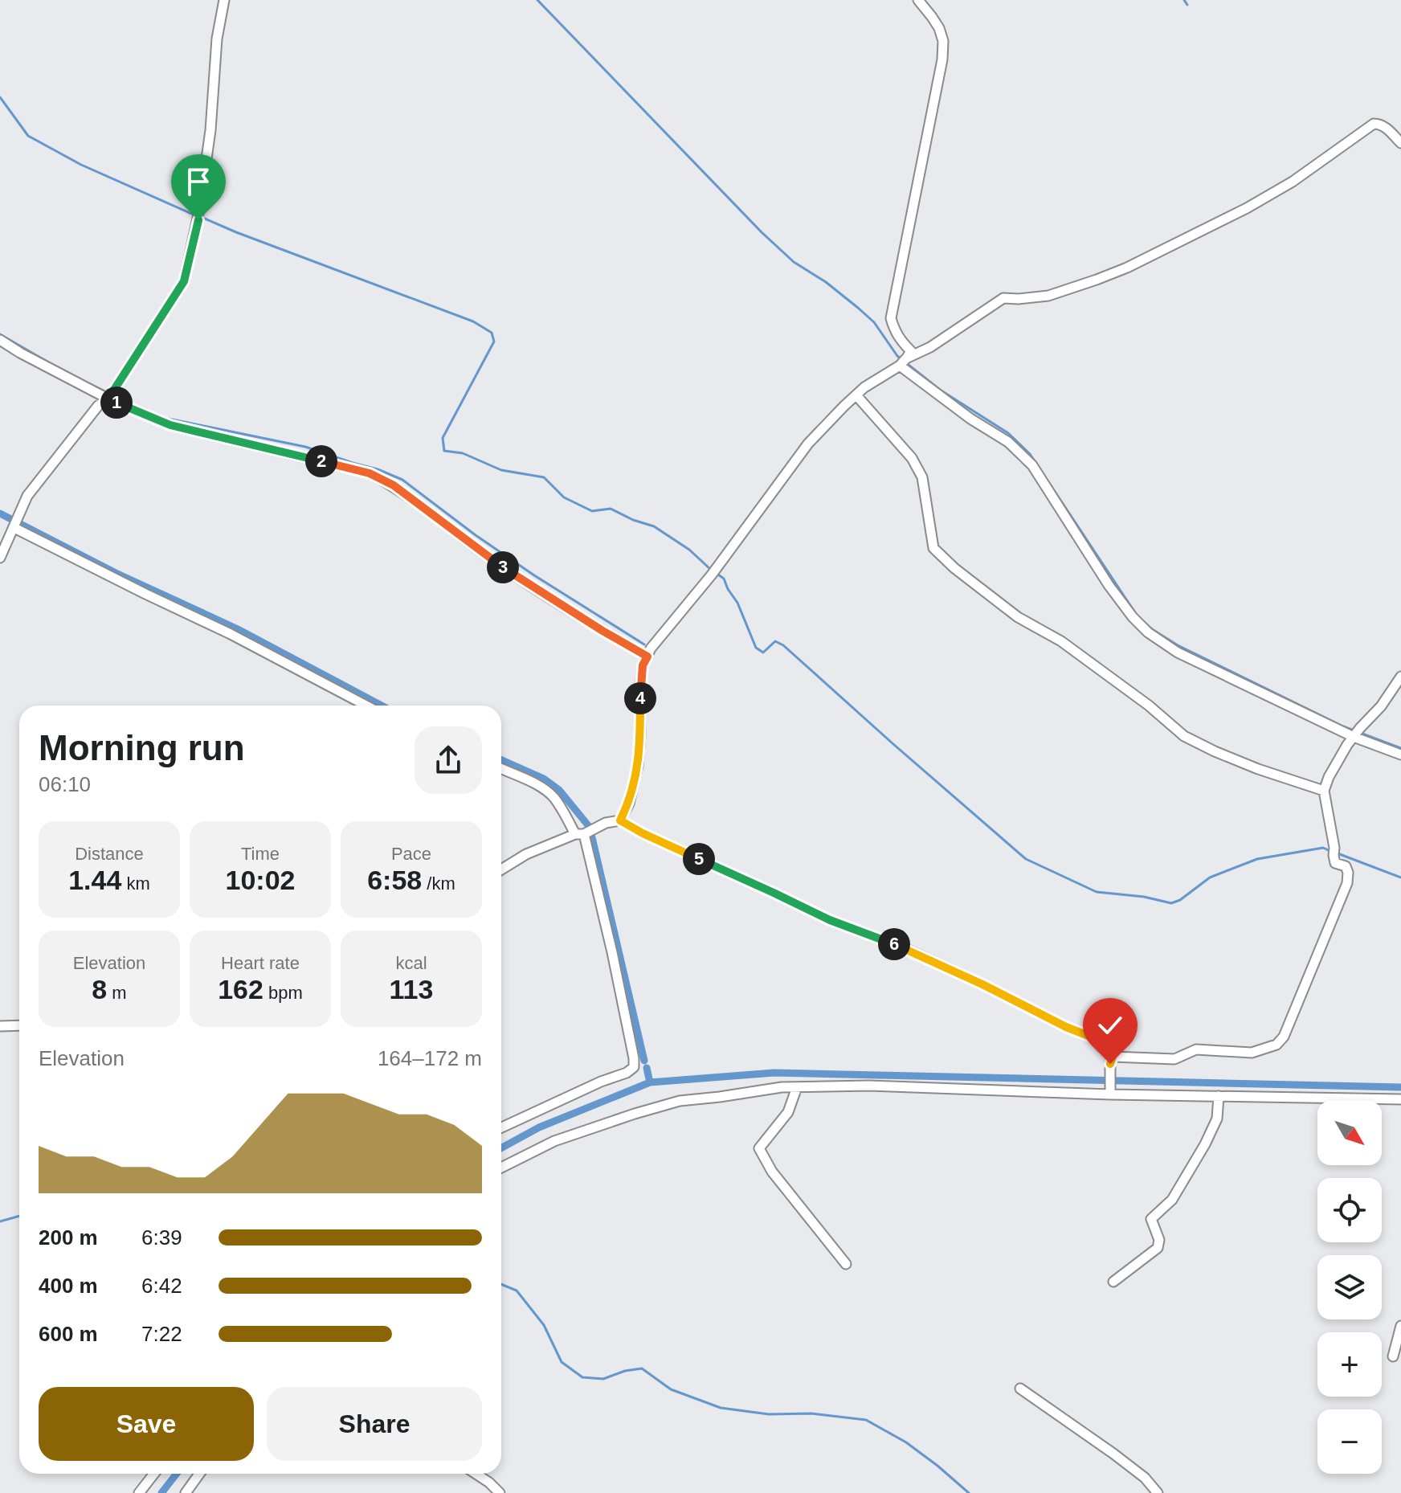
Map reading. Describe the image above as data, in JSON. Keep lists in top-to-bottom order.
{
  "north": "bottom right",
  "page": {
    "pins": [
      "1",
      "2",
      "3",
      "4",
      "5",
      "6"
    ],
    "heading": ["Morning run", "06:10"],
    "stats": [
      ["Distance", "1.44 km"],
      ["Time", "10:02"],
      ["Pace", "6:58 /km"],
      ["Elevation", "8 m"],
      ["Heart rate", "162 bpm"],
      ["kcal", "113"]
    ],
    "chart": ["Elevation", "164–172 m"],
    "map_buttons": ["+", "−"],
    "list": [
      {
        "name": "200 m",
        "note": "6:39"
      },
      {
        "name": "400 m",
        "note": "6:42"
      },
      {
        "name": "600 m",
        "note": "7:22"
      }
    ],
    "buttons": ["Save", "Share"]
  }
}
